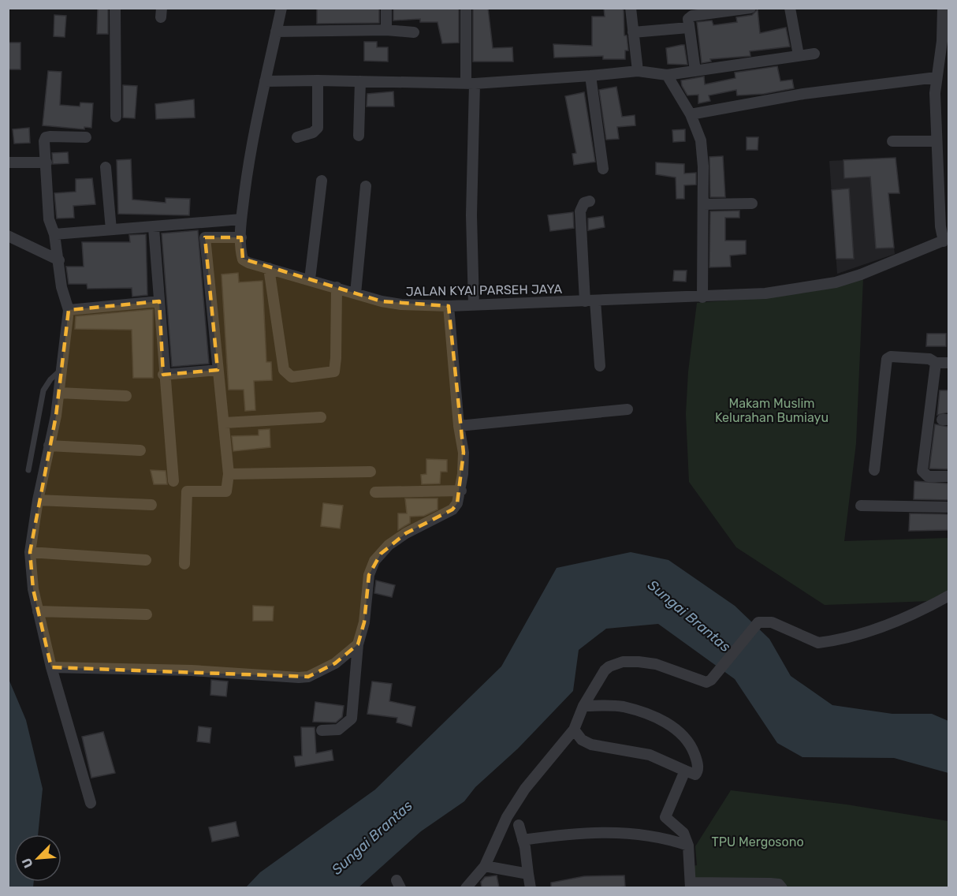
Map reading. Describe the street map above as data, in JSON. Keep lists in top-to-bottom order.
{
  "streets": {
    "street": ["JALAN KYAI PARSEH JAYA"]
  },
  "water": ["Sungai Brantas"],
  "parks": ["Makam Muslim Kelurahan Bumiayu", "TPU Mergosono"],
  "north": "bottom left"
}
